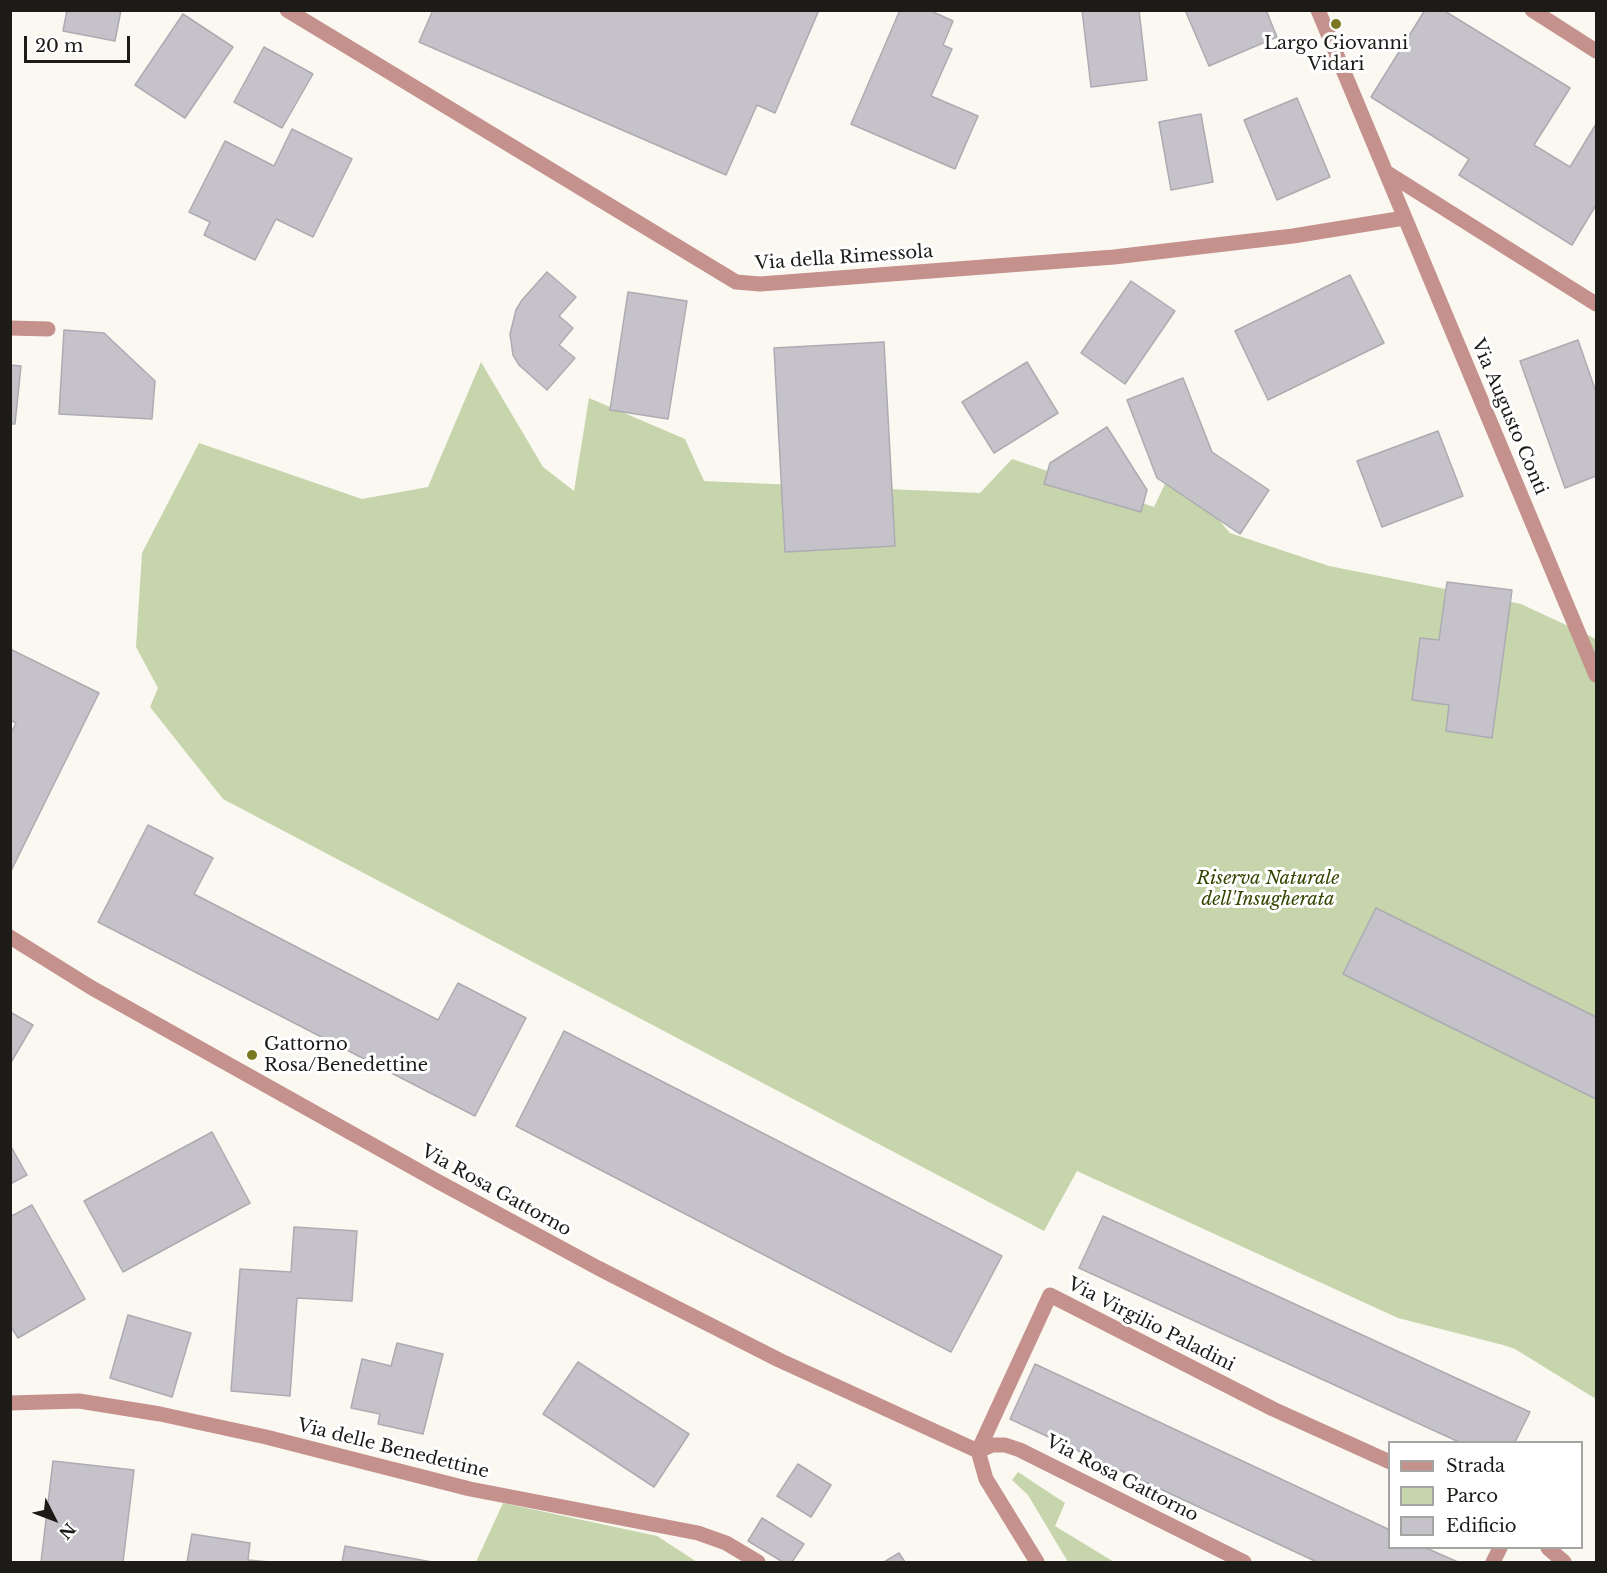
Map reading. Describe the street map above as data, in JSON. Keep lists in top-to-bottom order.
{
  "streets": {
    "street": [
      "Via della Rimessola",
      "Via Augusto Conti",
      "Via Rosa Gattorno",
      "Via Virgilio Paladini",
      "Via delle Benedettine"
    ]
  },
  "crossings": [
    ["Via della Rimessola", "Via Augusto Conti"],
    ["Via Rosa Gattorno", "Via Virgilio Paladini"]
  ],
  "parks": ["Riserva Naturale dell'Insugherata"],
  "places": ["Largo Giovanni Vidari", "Gattorno Rosa/Benedettine"],
  "legend": ["Strada", "Parco", "Edificio"],
  "scale_bar": "20 m",
  "north": "bottom right"
}
